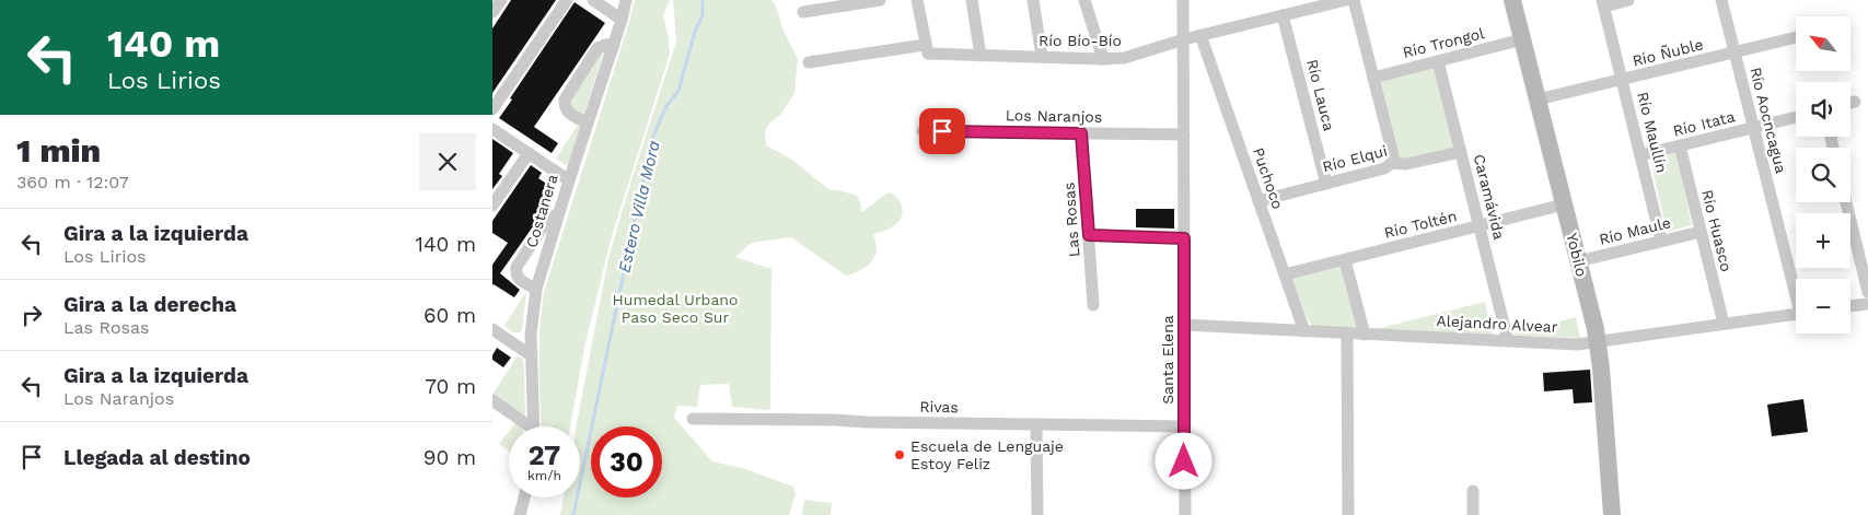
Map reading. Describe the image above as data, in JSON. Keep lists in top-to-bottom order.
{
  "streets": {
    "main road": ["Yobilo"],
    "street": [
      "Río Bío-Bío",
      "Río Trongol",
      "Río Ñuble",
      "Río Lauca",
      "Los Naranjos",
      "Río Aocncagua",
      "Río Itata",
      "Río Maullín",
      "Río Elqui",
      "Puchoco",
      "Caramávida",
      "Costanera",
      "Las Rosas",
      "Río Toltén",
      "Río Maule",
      "Río Huasco",
      "Alejandro Alvear",
      "Santa Elena",
      "Rivas"
    ]
  },
  "crossings": [
    ["Río Bío-Bío", "Río Lauca"],
    ["Río Bío-Bío", "Puchoco"],
    ["Río Bío-Bío", "Santa Elena"],
    ["Río Trongol", "Caramávida"],
    ["Río Trongol", "Yobilo"],
    ["Río Ñuble", "Río Aocncagua"],
    ["Río Ñuble", "Río Maullín"],
    ["Río Ñuble", "Yobilo"],
    ["Río Lauca", "Río Elqui"],
    ["Los Naranjos", "Las Rosas"],
    ["Los Naranjos", "Santa Elena"],
    ["Río Aocncagua", "Río Itata"],
    ["Río Itata", "Río Maullín"],
    ["Río Itata", "Río Huasco"],
    ["Río Maullín", "Río Maule"],
    ["Río Elqui", "Puchoco"],
    ["Río Elqui", "Caramávida"],
    ["Puchoco", "Río Toltén"],
    ["Puchoco", "Alejandro Alvear"],
    ["Caramávida", "Río Toltén"],
    ["Caramávida", "Alejandro Alvear"],
    ["Río Toltén", "Yobilo"],
    ["Río Maule", "Río Huasco"],
    ["Río Maule", "Yobilo"],
    ["Río Huasco", "Alejandro Alvear"],
    ["Yobilo", "Alejandro Alvear"],
    ["Alejandro Alvear", "Santa Elena"],
    ["Santa Elena", "Rivas"]
  ],
  "water": ["Estero Villa Mora"],
  "parks": ["Humedal Urbano Paso Seco Sur"],
  "places": ["Escuela de Lenguaje Estoy Feliz"],
  "north": "top left",
  "page": {
    "turn": ["140 m", "Los Lirios"],
    "map_buttons": ["+", "−"],
    "heading": ["1 min", "360 m · 12:07"],
    "list": [
      {
        "name": "Gira a la izquierda",
        "note": "Los Lirios",
        "value": "140 m"
      },
      {
        "name": "Gira a la derecha",
        "note": "Las Rosas",
        "value": "60 m"
      },
      {
        "name": "Gira a la izquierda",
        "note": "Los Naranjos",
        "value": "70 m"
      },
      {
        "name": "Llegada al destino",
        "value": "90 m"
      }
    ],
    "speed": "27 km/h",
    "limit": "30"
  }
}
